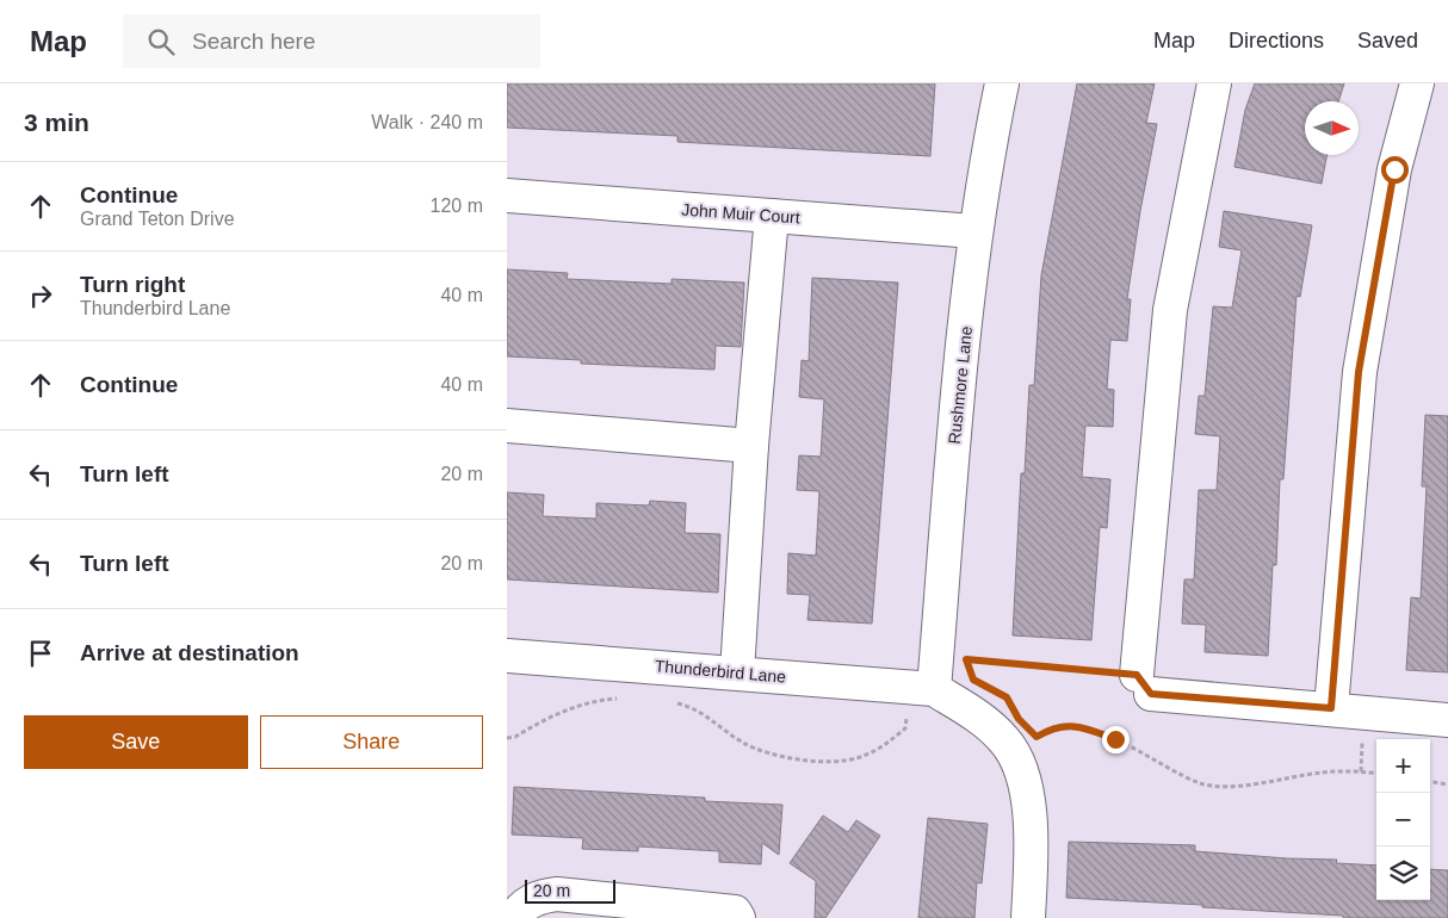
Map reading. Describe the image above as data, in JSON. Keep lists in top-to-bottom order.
{
  "streets": {
    "street": ["John Muir Court", "Rushmore Lane", "Thunderbird Lane"]
  },
  "crossings": [
    ["John Muir Court", "Rushmore Lane"],
    ["Rushmore Lane", "Thunderbird Lane"]
  ],
  "scale_bar": "20 m",
  "north": "right",
  "page": {
    "header": "Map",
    "search": "Search here",
    "nav": ["Map", "Directions", "Saved"],
    "heading": ["3 min", "Walk · 240 m"],
    "list": [
      ["Continue", "Grand Teton Drive", "120 m"],
      ["Turn right", "Thunderbird Lane", "40 m"],
      ["Continue", "40 m"],
      ["Turn left", "20 m"],
      ["Turn left", "20 m"],
      "Arrive at destination"
    ],
    "buttons": ["Save", "Share"],
    "map_buttons": ["+", "−"],
    "scale": "20 m"
  }
}
